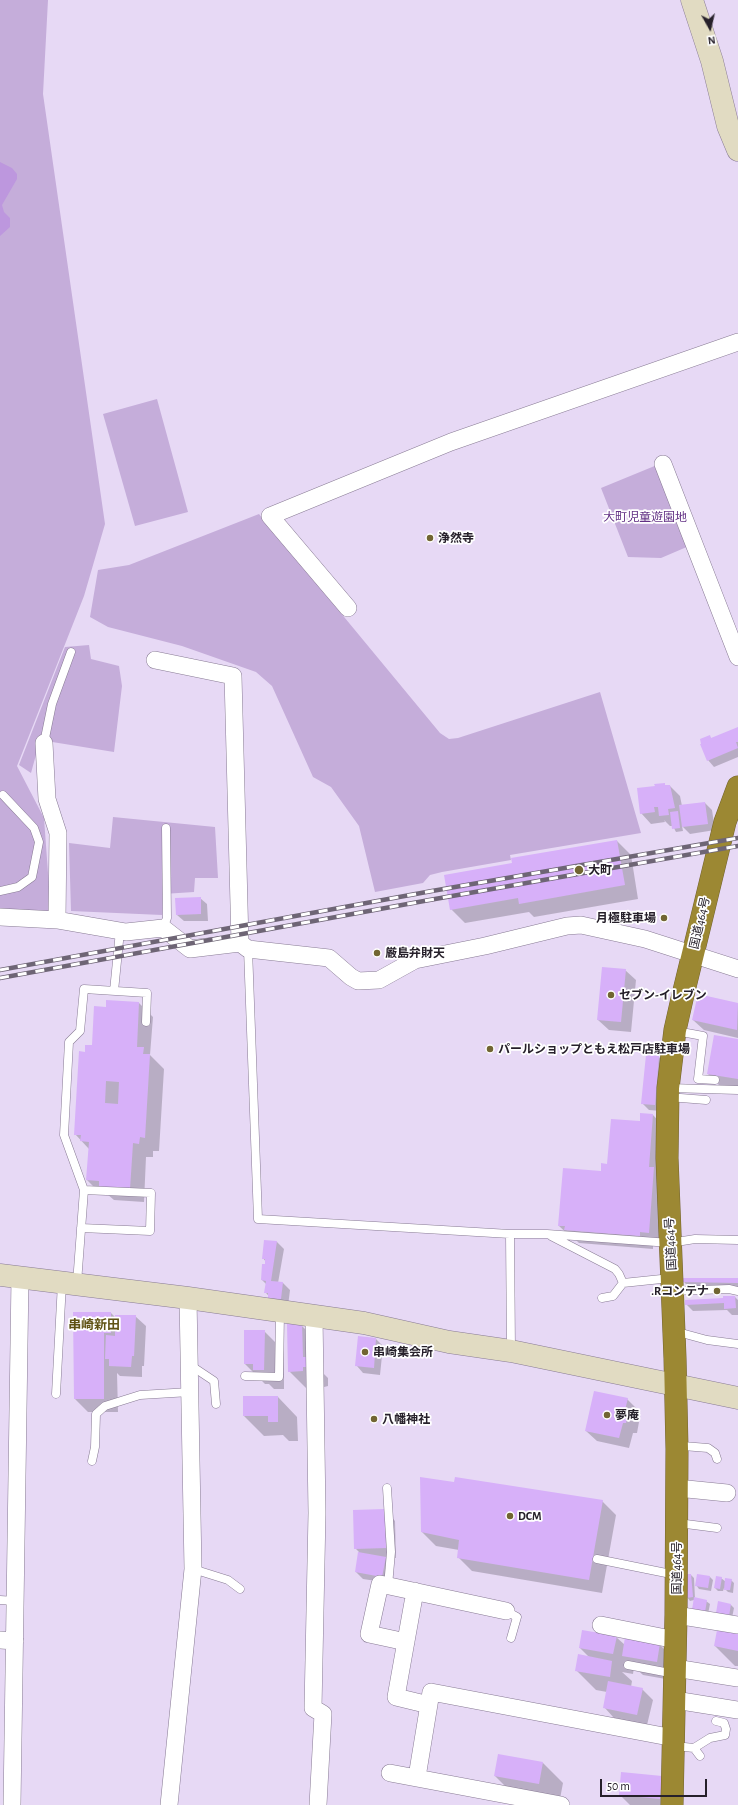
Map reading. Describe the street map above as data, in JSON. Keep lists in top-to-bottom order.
{
  "streets": {
    "highway": ["国道464号"]
  },
  "districts": ["串崎新田"],
  "parks": ["大町児童遊園地"],
  "places": [
    "浄然寺",
    "大町",
    "月極駐車場",
    "厳島弁財天",
    "セブン-イレブン",
    "パールショップともえ松戸店駐車場",
    ".Rコンテナ",
    "串崎集会所",
    "夢庵",
    "八幡神社",
    "DCM"
  ],
  "scale_bar": "50 m",
  "north": "bottom"
}
